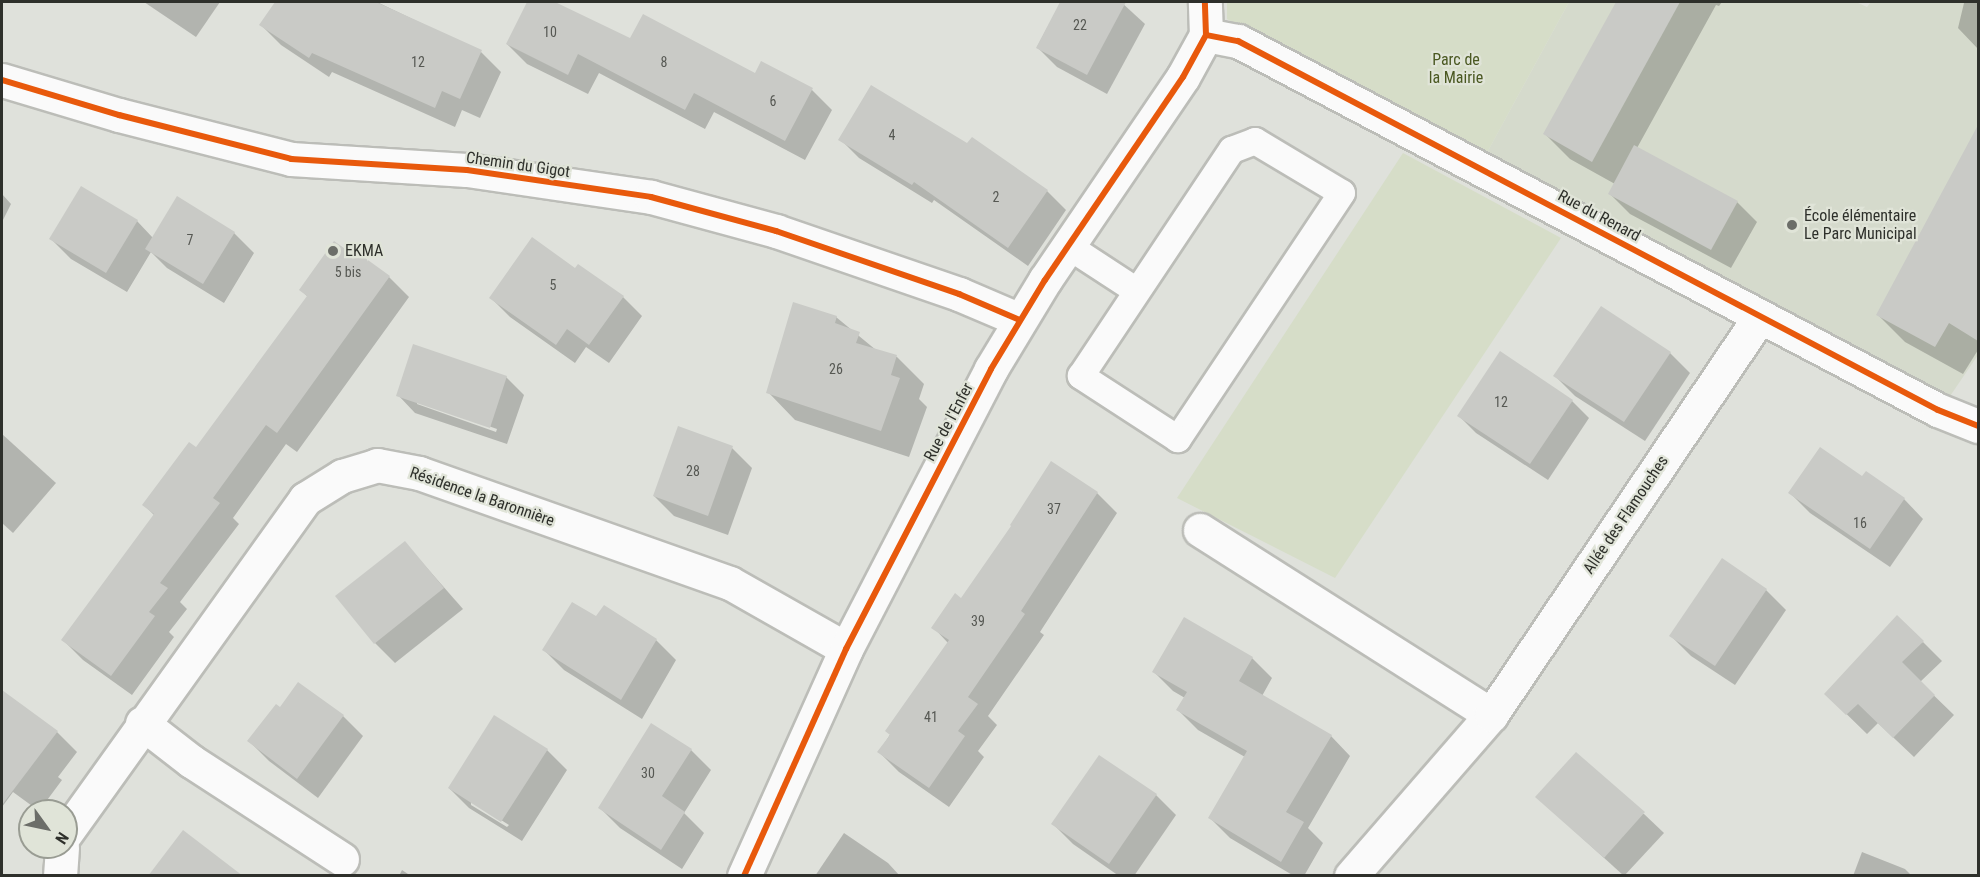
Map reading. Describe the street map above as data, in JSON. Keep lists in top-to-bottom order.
{
  "streets": {
    "street": [
      "Chemin du Gigot",
      "Rue du Renard",
      "Rue de l'Enfer",
      "Résidence la Baronnière",
      "Allée des Flamouches"
    ]
  },
  "crossings": [
    ["Chemin du Gigot", "Rue de l'Enfer"],
    ["Rue du Renard", "Rue de l'Enfer"],
    ["Rue du Renard", "Allée des Flamouches"],
    ["Rue de l'Enfer", "Résidence la Baronnière"]
  ],
  "parks": ["Parc de la Mairie"],
  "places": ["École élémentaire Le Parc Municipal", "EKMA"],
  "house_numbers": [
    "22",
    "10",
    "12",
    "8",
    "6",
    "4",
    "2",
    "7",
    "5 bis",
    "5",
    "26",
    "12",
    "28",
    "37",
    "16",
    "39",
    "41",
    "30"
  ],
  "north": "bottom right"
}
